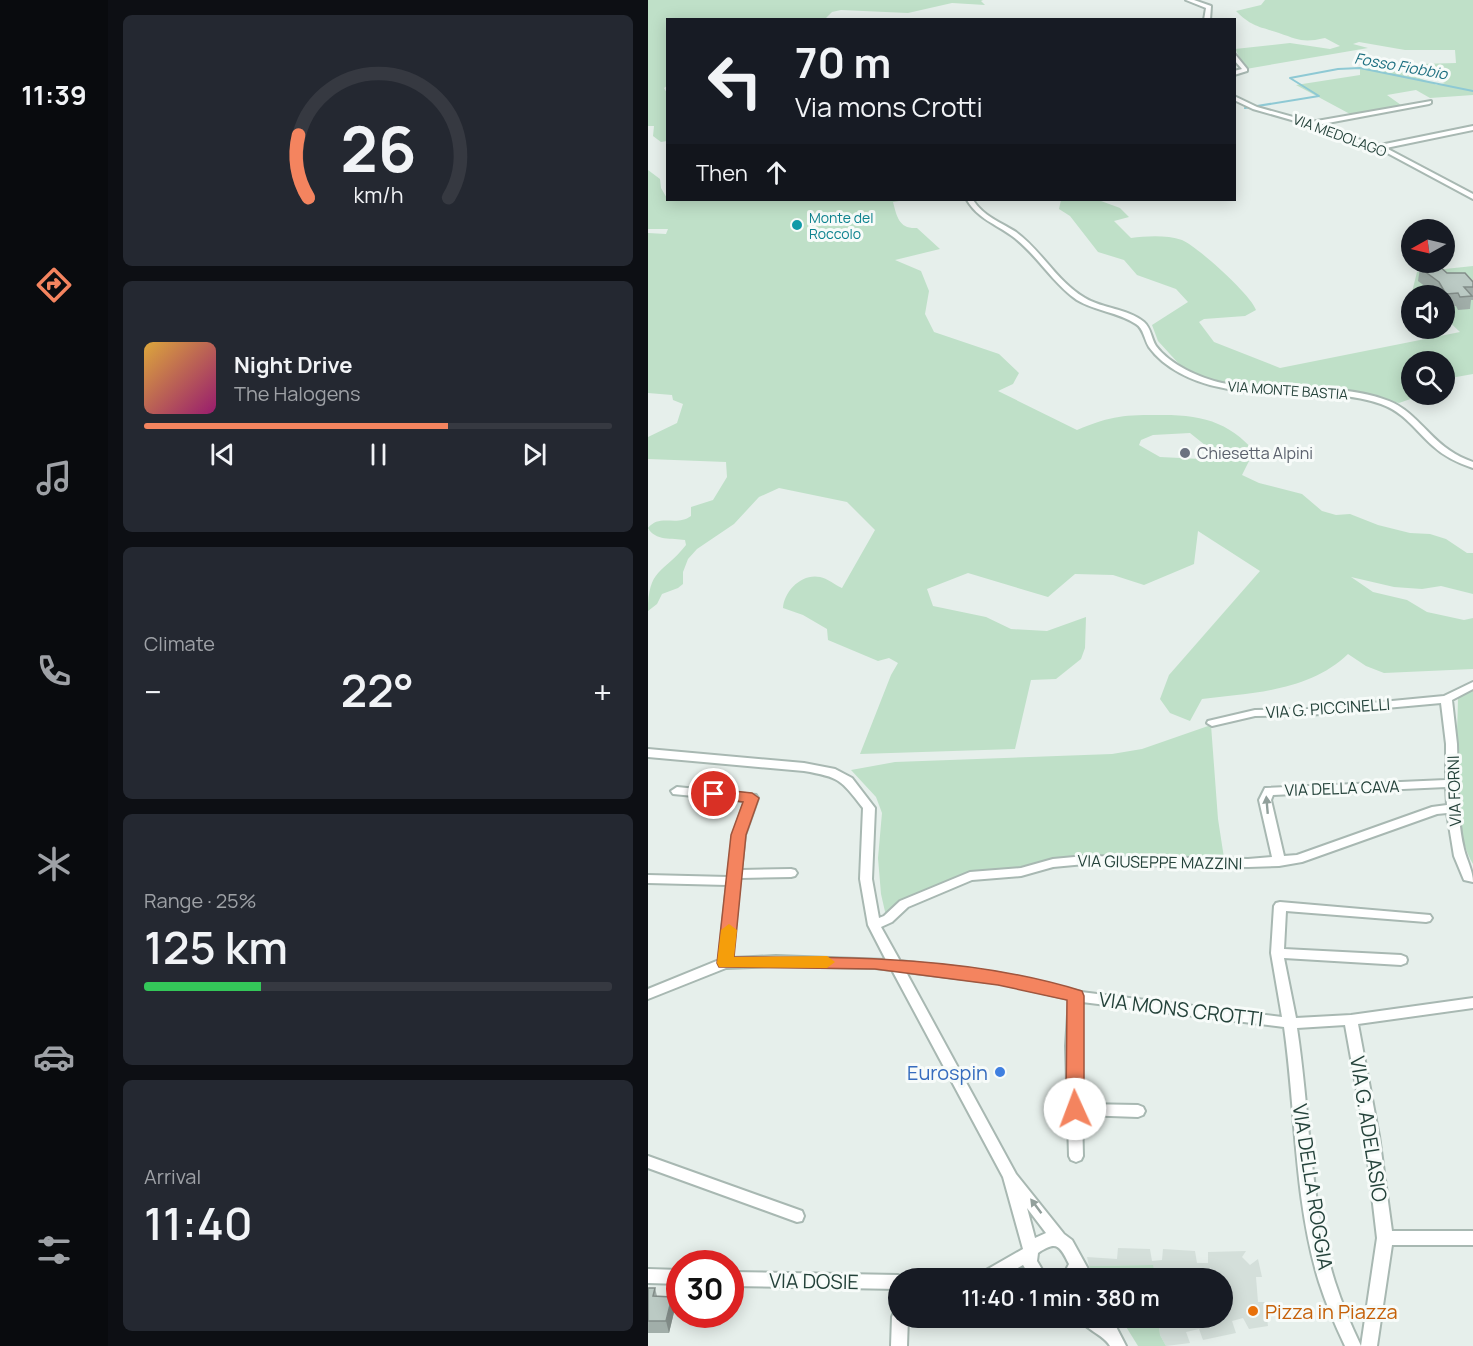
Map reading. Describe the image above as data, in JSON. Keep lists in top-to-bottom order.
{
  "streets": {
    "street": [
      "VIA MEDOLAGO",
      "VIA MONTE BASTIA",
      "VIA G. PICCINELLI",
      "VIA DELLA CAVA",
      "VIA FORNI",
      "VIA GIUSEPPE MAZZINI",
      "VIA MONS CROTTI",
      "VIA G. ADELASIO",
      "VIA DELLA ROGGIA",
      "VIA DOSIE"
    ]
  },
  "crossings": [
    ["VIA G. PICCINELLI", "VIA FORNI"],
    ["VIA DELLA CAVA", "VIA FORNI"],
    ["VIA DELLA CAVA", "VIA GIUSEPPE MAZZINI"],
    ["VIA FORNI", "VIA GIUSEPPE MAZZINI"],
    ["VIA MONS CROTTI", "VIA G. ADELASIO"],
    ["VIA MONS CROTTI", "VIA DELLA ROGGIA"]
  ],
  "water": ["Fosso Fiobbio"],
  "places": [
    "Monte del Roccolo",
    "Chiesetta Alpini",
    "Eurospin",
    "Pizza in Piazza"
  ],
  "north": "left",
  "page": {
    "tabs": "11:39",
    "turn": ["70 m", "Via mons Crotti"],
    "then": "Then",
    "song": ["Night Drive", "The Halogens"],
    "tile": [
      "Climate",
      ["Range · 25%", "125 km"],
      ["Arrival", "11:40"]
    ],
    "heat": ["−", "22°", "+"],
    "limit": "30",
    "trip": "11:40 · 1 min · 380 m",
    "gauge": ["26", "km/h"]
  }
}
